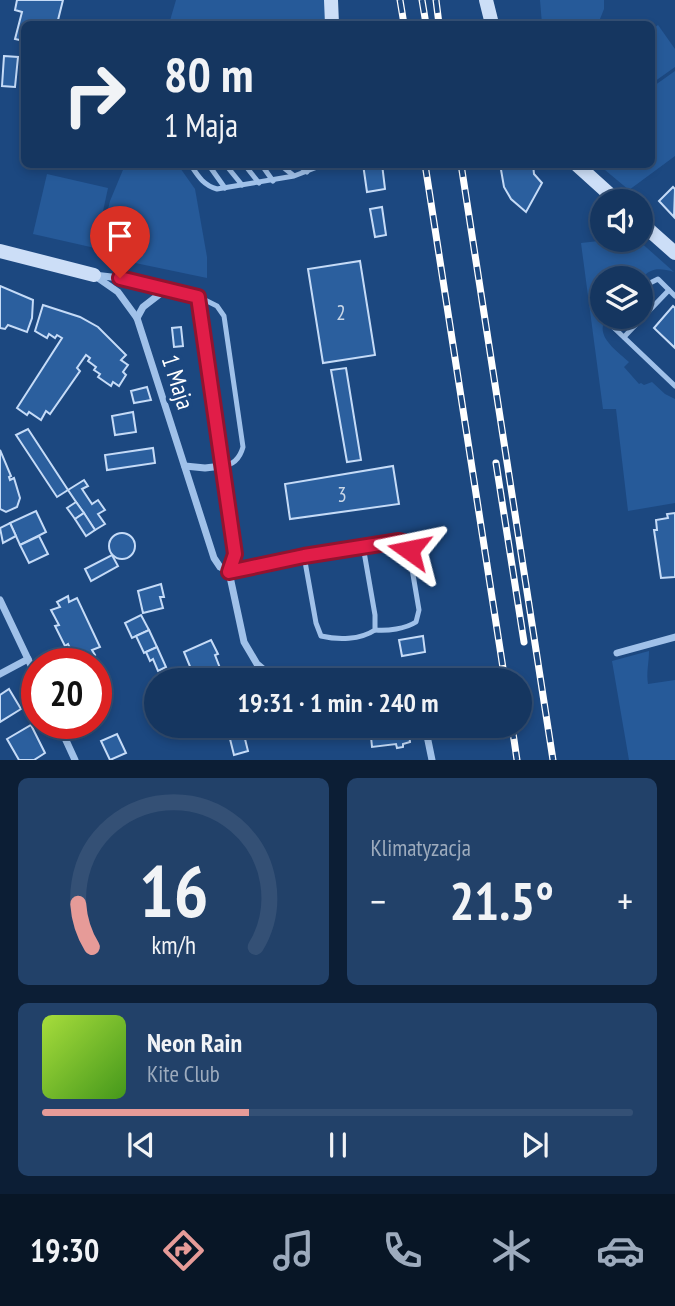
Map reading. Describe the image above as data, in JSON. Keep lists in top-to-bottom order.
{
  "streets": {
    "street": ["1 Maja"]
  },
  "house_numbers": ["2", "3"],
  "page": {
    "turn": ["80 m", "1 Maja"],
    "limit": "20",
    "trip": "19:31 · 1 min · 240 m",
    "tile": "Klimatyzacja",
    "heat": ["−", "21.5°", "+"],
    "song": ["Neon Rain", "Kite Club"],
    "tabs": "19:30",
    "gauge": ["16", "km/h"]
  }
}
